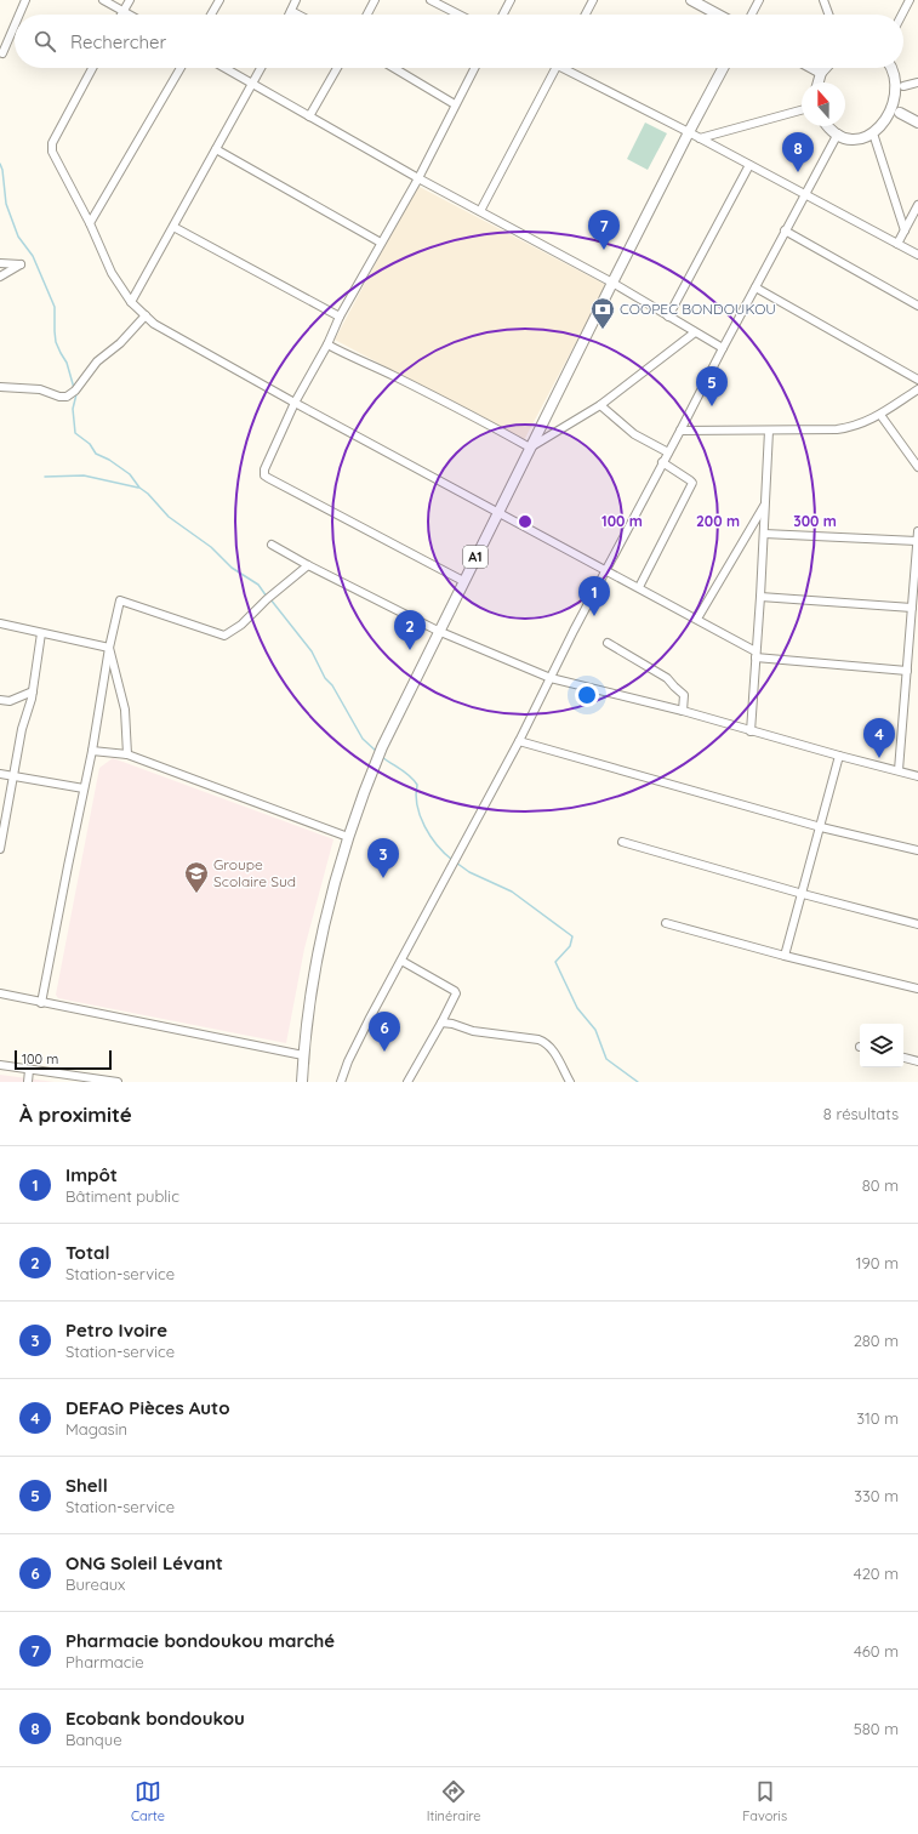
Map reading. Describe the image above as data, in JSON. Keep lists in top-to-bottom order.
{
  "streets": {
    "main road": ["A1"]
  },
  "places": {
    "bank": ["COOPEC BONDOUKOU"],
    "school or university": ["Groupe Scolaire Sud"]
  },
  "scale_bar": "100 m",
  "north": "top",
  "page": {
    "search": "Rechercher",
    "pins": [
      "8",
      "7",
      "5",
      "1",
      "2",
      "4",
      "3",
      "6"
    ],
    "scale": "100 m",
    "heading": ["À proximité", "8 résultats"],
    "list": [
      {
        "mark": "1",
        "name": "Impôt",
        "note": "Bâtiment public",
        "value": "80 m"
      },
      {
        "mark": "2",
        "name": "Total",
        "note": "Station-service",
        "value": "190 m"
      },
      {
        "mark": "3",
        "name": "Petro Ivoire",
        "note": "Station-service",
        "value": "280 m"
      },
      {
        "mark": "4",
        "name": "DEFAO Pièces Auto",
        "note": "Magasin",
        "value": "310 m"
      },
      {
        "mark": "5",
        "name": "Shell",
        "note": "Station-service",
        "value": "330 m"
      },
      {
        "mark": "6",
        "name": "ONG Soleil Lévant",
        "note": "Bureaux",
        "value": "420 m"
      },
      {
        "mark": "7",
        "name": "Pharmacie bondoukou marché",
        "note": "Pharmacie",
        "value": "460 m"
      },
      {
        "mark": "8",
        "name": "Ecobank bondoukou",
        "note": "Banque",
        "value": "580 m"
      }
    ],
    "nav": ["Carte", "Itinéraire", "Favoris"]
  },
  "rings": ["100 m", "200 m", "300 m"]
}
